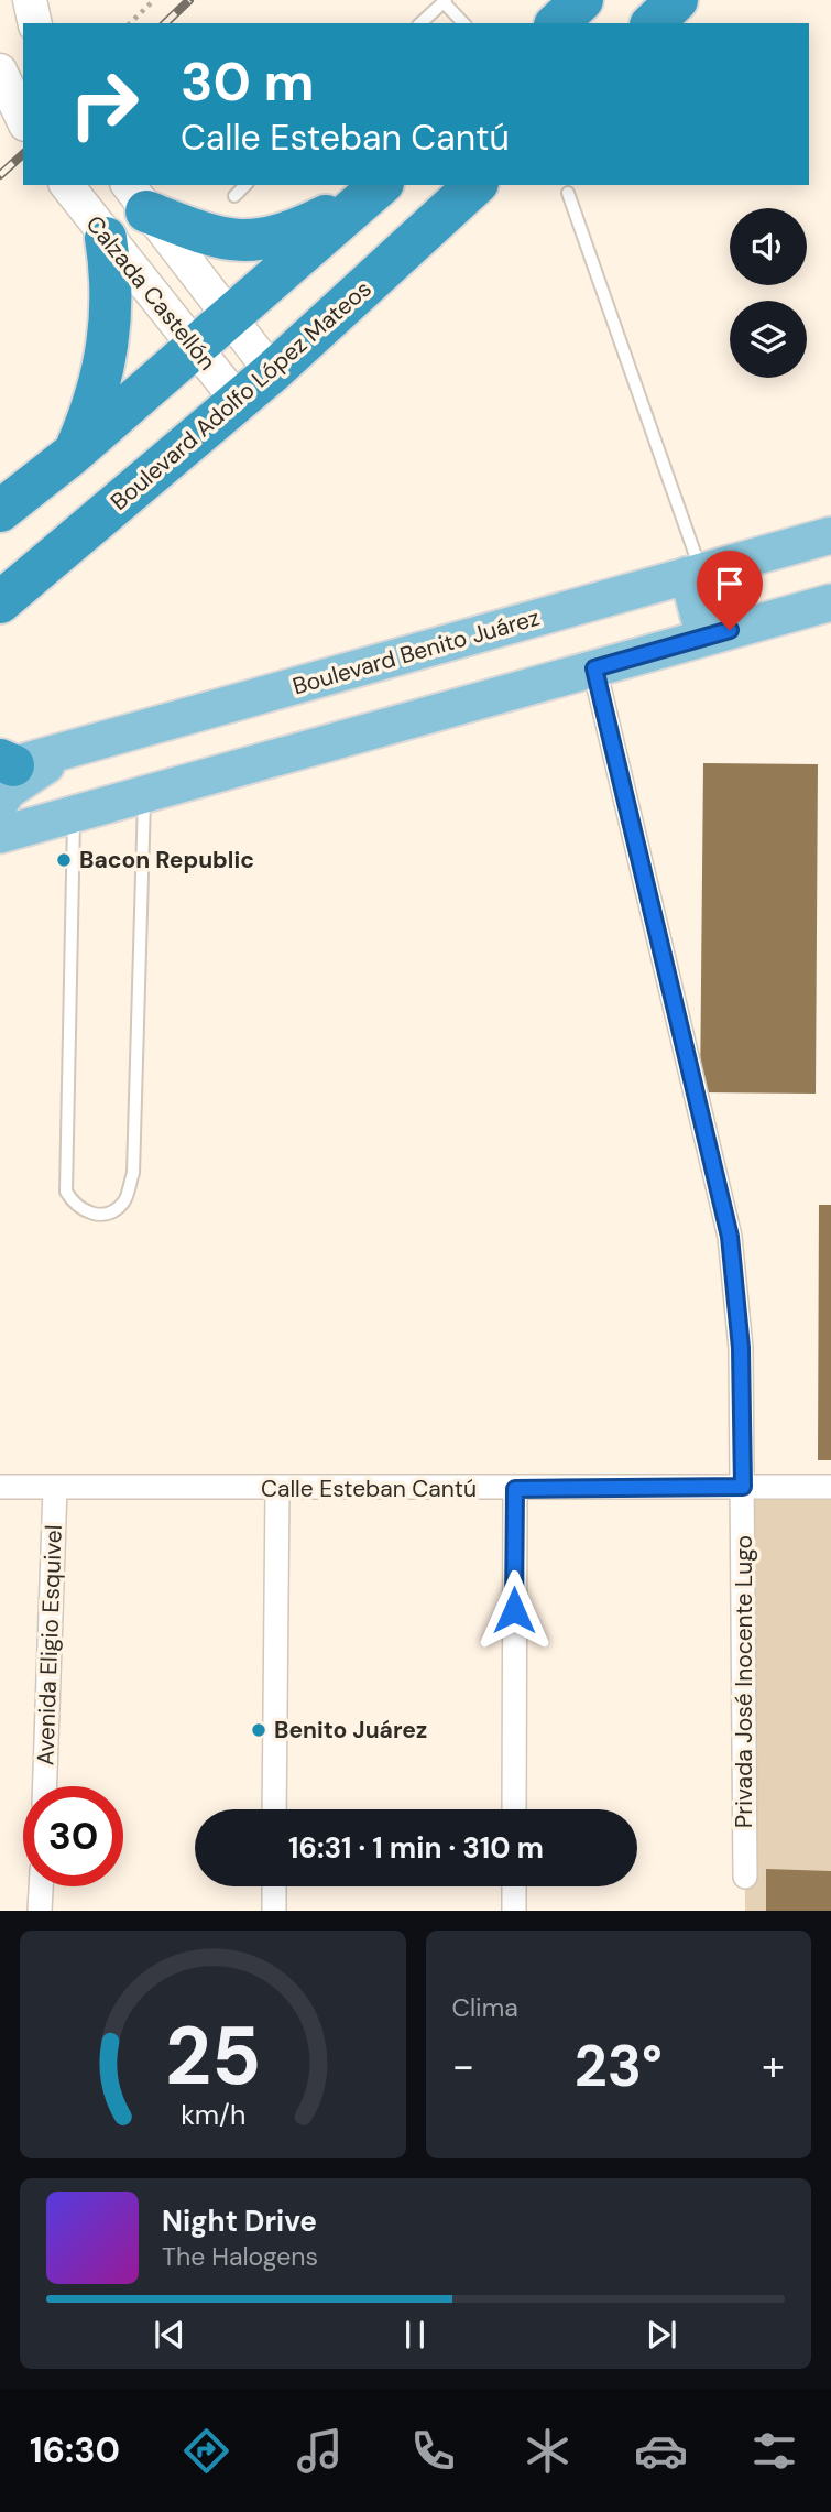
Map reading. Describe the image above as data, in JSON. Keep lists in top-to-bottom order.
{
  "streets": {
    "highway": ["Boulevard Adolfo López Mateos"],
    "main road": ["Calzada Castellón", "Boulevard Benito Juárez"],
    "street": ["Calle Esteban Cantú", "Avenida Eligio Esquivel", "Privada José Inocente Lugo"]
  },
  "crossings": [
    ["Calzada Castellón", "Boulevard Adolfo López Mateos"],
    ["Calle Esteban Cantú", "Avenida Eligio Esquivel"],
    ["Calle Esteban Cantú", "Privada José Inocente Lugo"]
  ],
  "places": ["Bacon Republic", "Benito Juárez"],
  "page": {
    "turn": ["30 m", "Calle Esteban Cantú"],
    "limit": "30",
    "trip": "16:31 · 1 min · 310 m",
    "tile": "Clima",
    "heat": ["−", "23°", "+"],
    "song": ["Night Drive", "The Halogens"],
    "tabs": "16:30",
    "gauge": ["25", "km/h"]
  }
}
